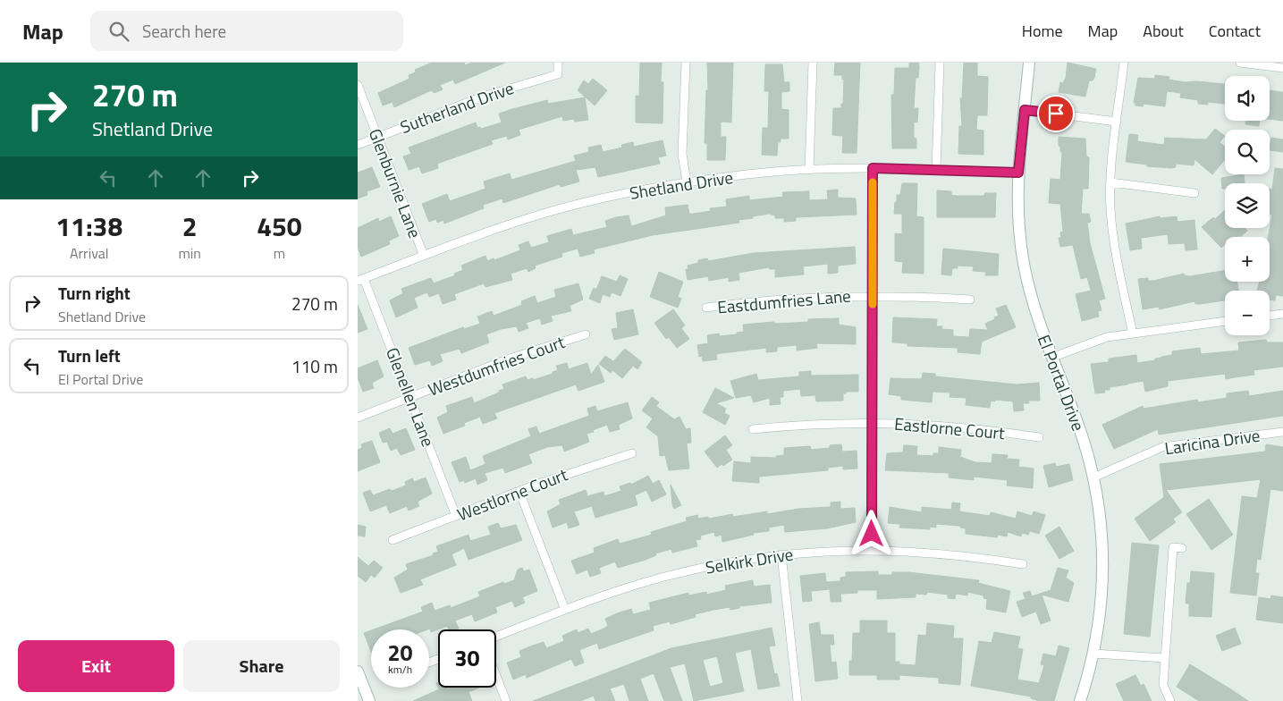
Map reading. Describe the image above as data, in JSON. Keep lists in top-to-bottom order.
{
  "streets": {
    "street": [
      "Sutherland Drive",
      "Glenburnie Lane",
      "Shetland Drive",
      "Eastdumfries Lane",
      "Westdumfries Court",
      "El Portal Drive",
      "Glenellen Lane",
      "Eastlorne Court",
      "Laricina Drive",
      "Westlorne Court",
      "Selkirk Drive"
    ]
  },
  "crossings": [
    ["Sutherland Drive", "Glenburnie Lane"],
    ["Glenburnie Lane", "Shetland Drive"],
    ["Shetland Drive", "El Portal Drive"],
    ["Shetland Drive", "Glenellen Lane"],
    ["Westdumfries Court", "Glenellen Lane"],
    ["El Portal Drive", "Laricina Drive"],
    ["Glenellen Lane", "Westlorne Court"]
  ],
  "page": {
    "header": "Map",
    "search": "Search here",
    "nav": [
      "Home",
      "Map",
      "About",
      "Contact"
    ],
    "turn": ["270 m", "Shetland Drive"],
    "map_buttons": ["+", "−"],
    "eta": [
      "11:38",
      "Arrival",
      "2",
      "min",
      "450",
      "m"
    ],
    "list": [
      {
        "name": "Turn right",
        "note": "Shetland Drive",
        "value": "270 m"
      },
      {
        "name": "Turn left",
        "note": "El Portal Drive",
        "value": "110 m"
      }
    ],
    "speed": "20 km/h",
    "limit": "30",
    "buttons": ["Exit", "Share"]
  }
}
